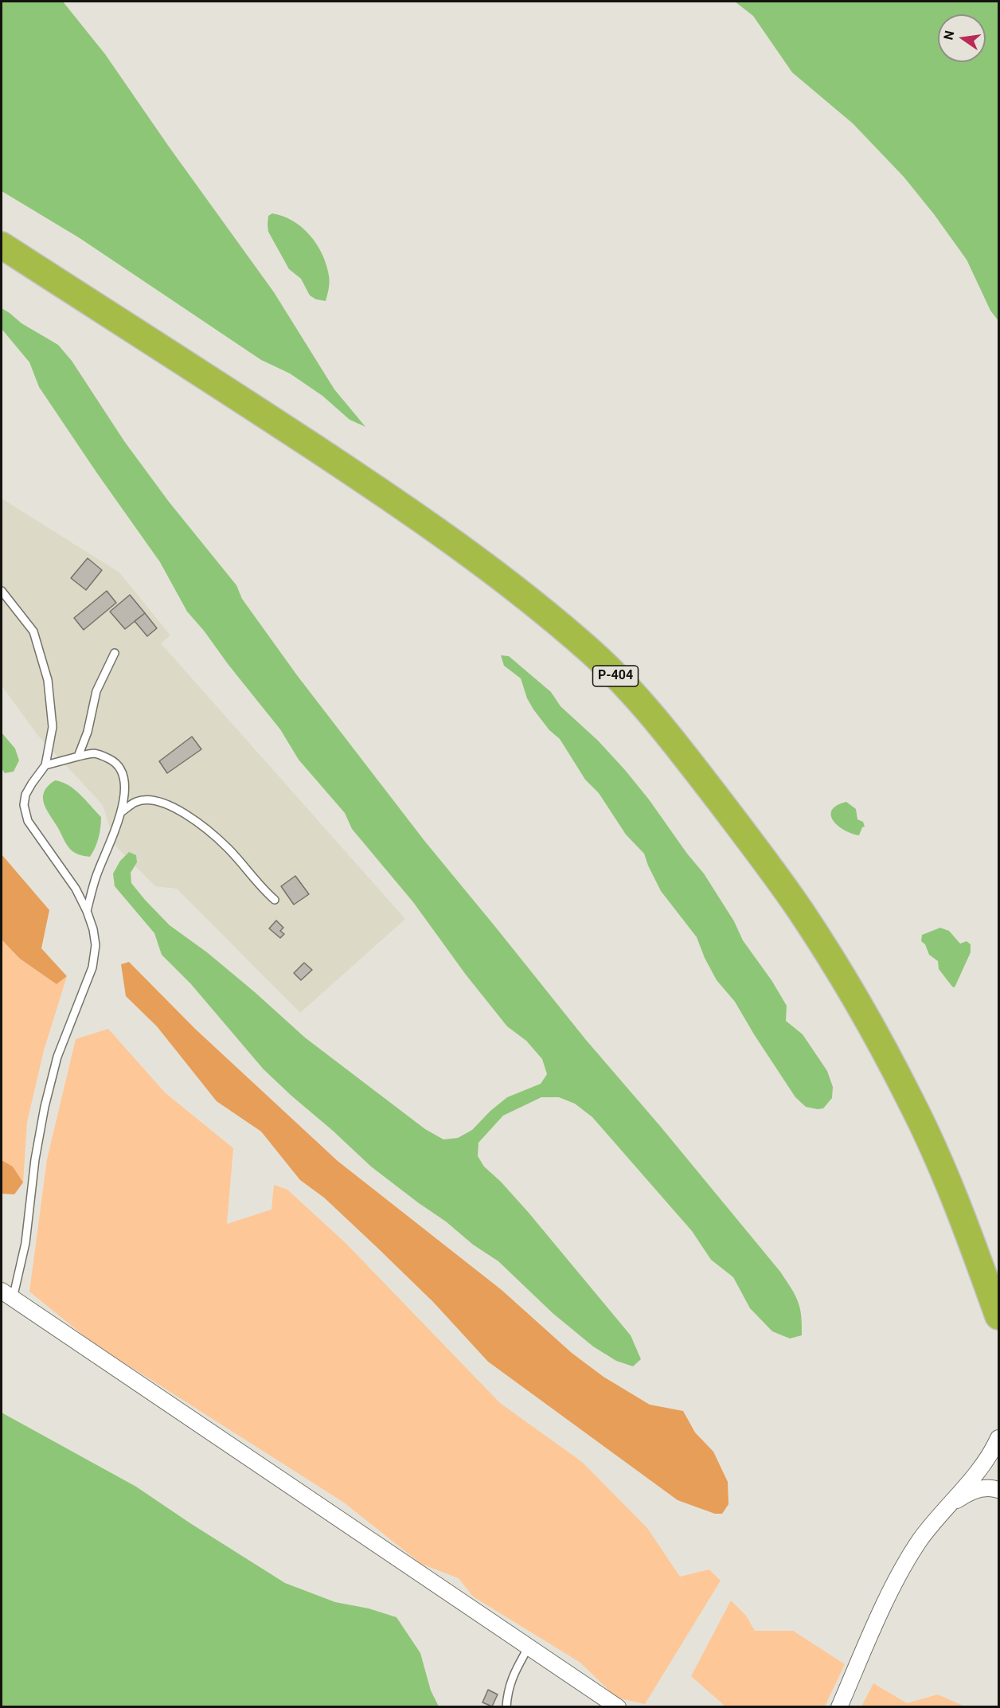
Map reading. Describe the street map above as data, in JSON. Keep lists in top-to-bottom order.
{
  "streets": {
    "highway": ["Р-404"]
  },
  "north": "left"
}
